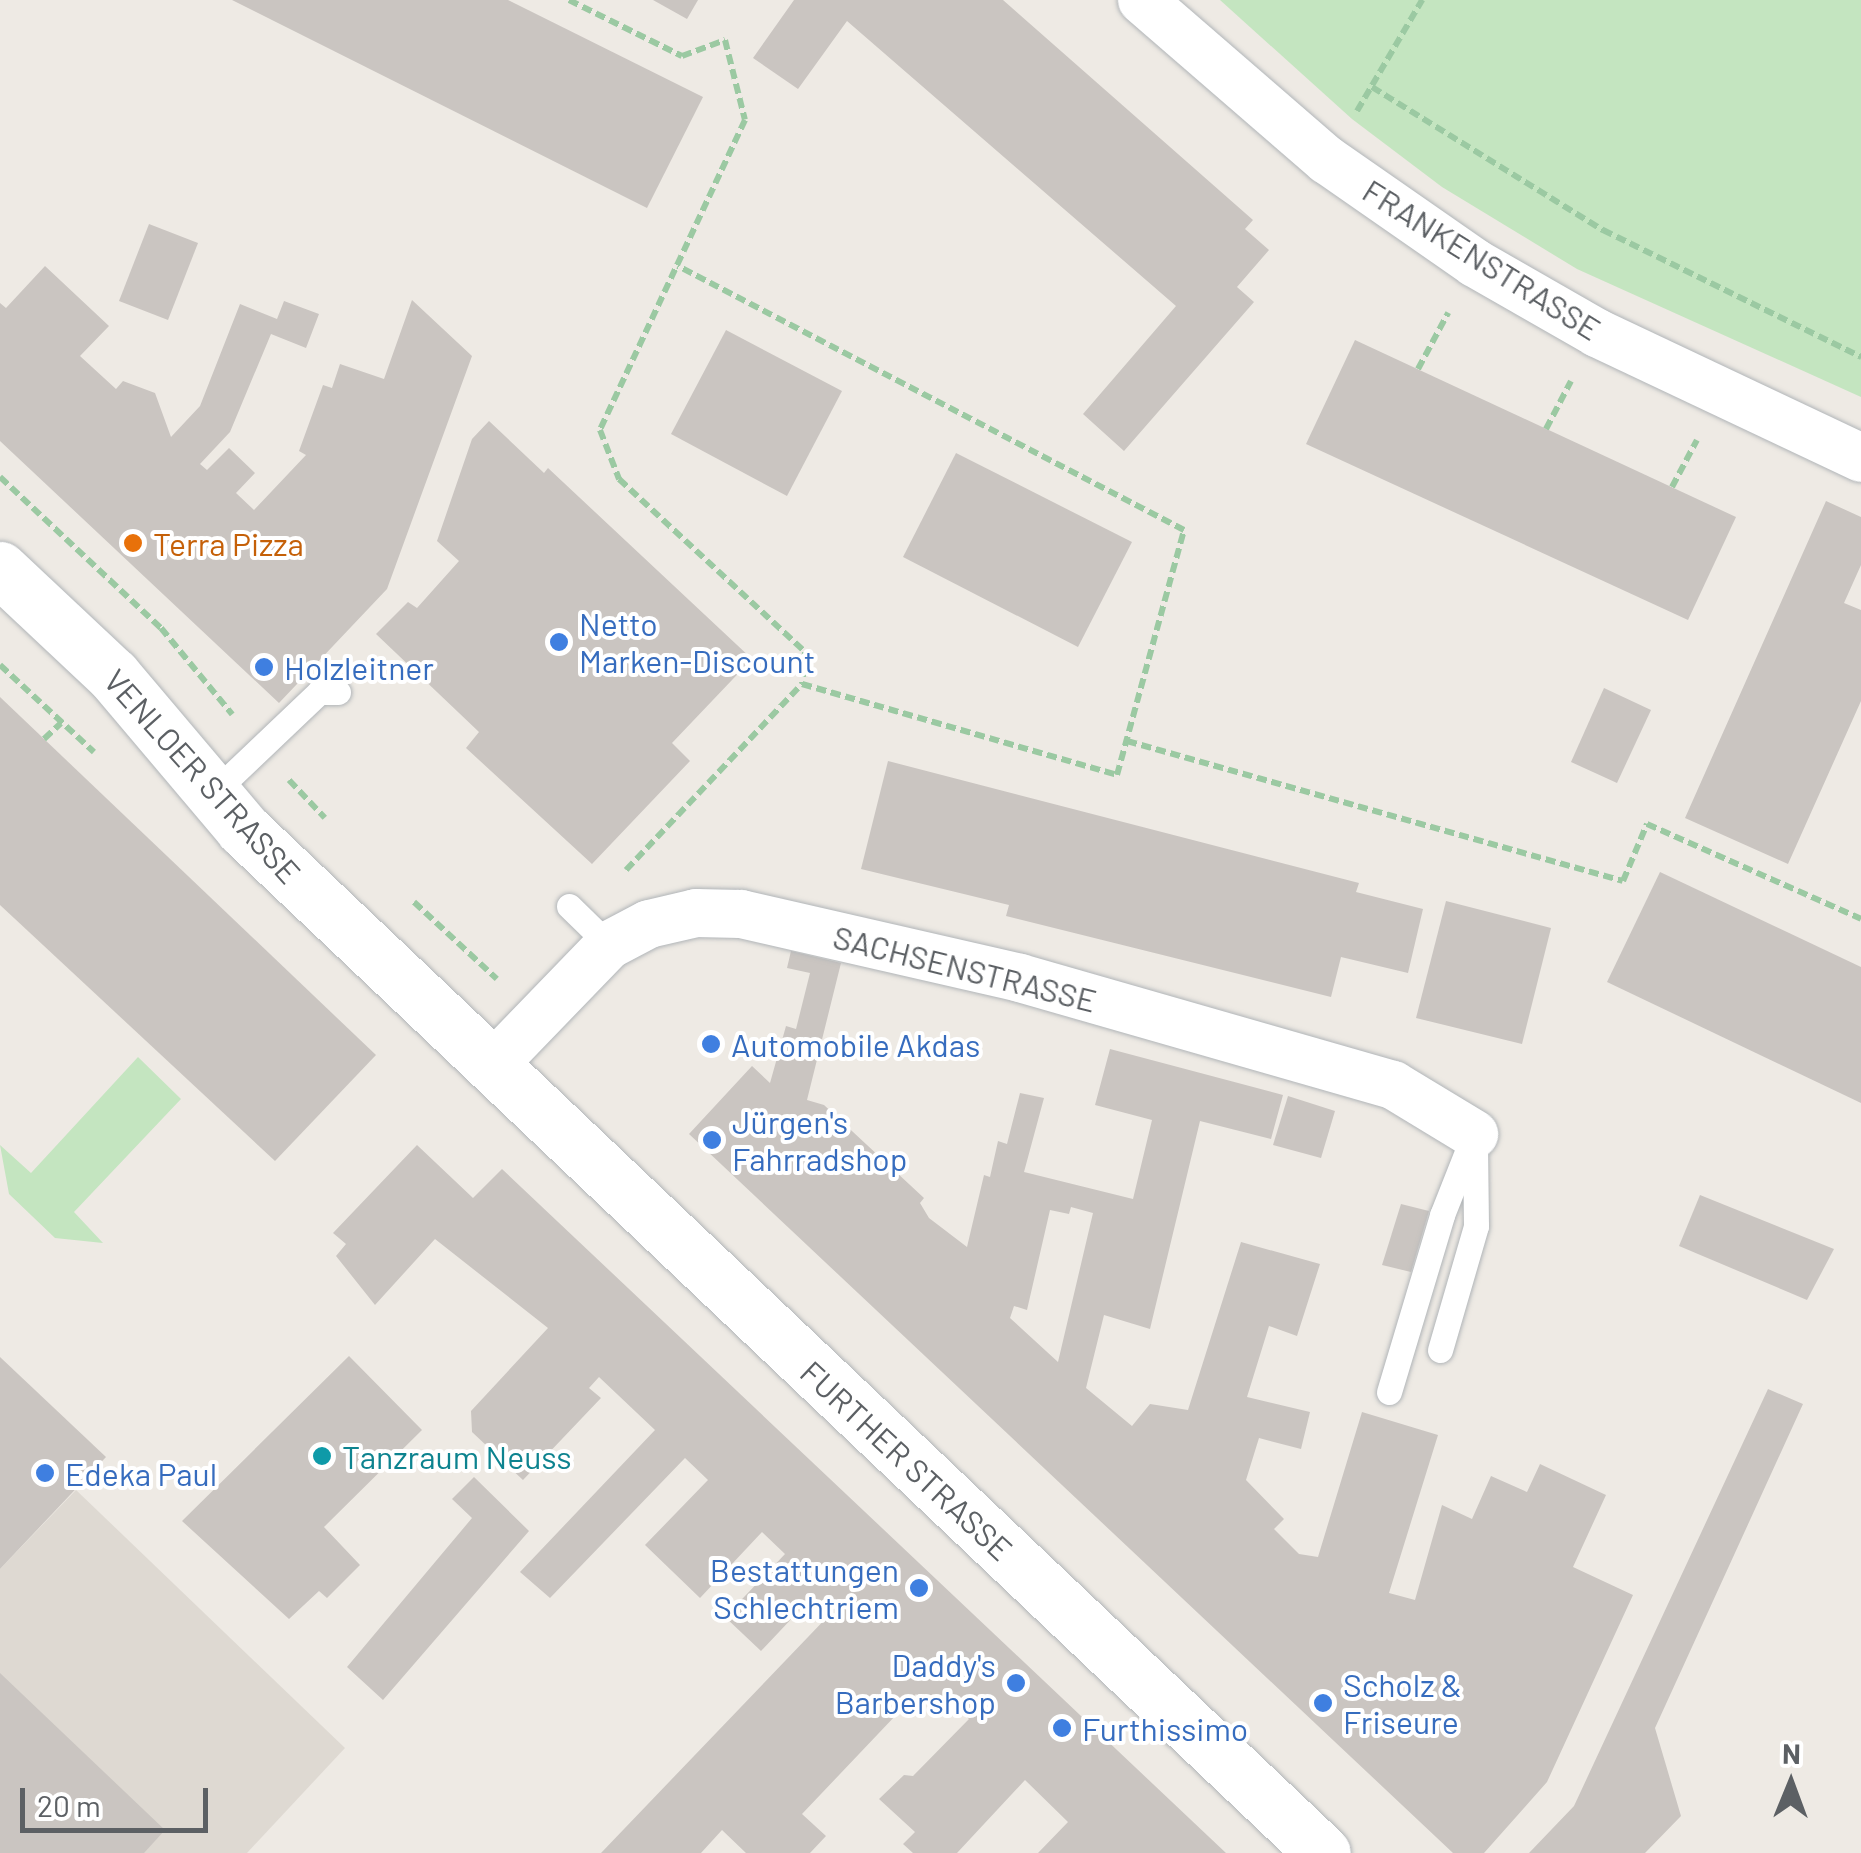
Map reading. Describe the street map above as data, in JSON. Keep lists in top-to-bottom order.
{
  "streets": {
    "main road": ["VENLOER STRASSE", "FURTHER STRASSE"],
    "street": ["FRANKENSTRASSE", "SACHSENSTRASSE"]
  },
  "crossings": [
    ["VENLOER STRASSE", "SACHSENSTRASSE"],
    ["VENLOER STRASSE", "FURTHER STRASSE"],
    ["SACHSENSTRASSE", "FURTHER STRASSE"]
  ],
  "places": [
    "Terra Pizza",
    "Netto Marken-Discount",
    "Holzleitner",
    "Automobile Akdas",
    "Jürgen's Fahrradshop",
    "Tanzraum Neuss",
    "Edeka Paul",
    "Bestattungen Schlechtriem",
    "Daddy's Barbershop",
    "Scholz & Friseure",
    "Furthissimo"
  ],
  "scale_bar": "20 m",
  "north": "top"
}
